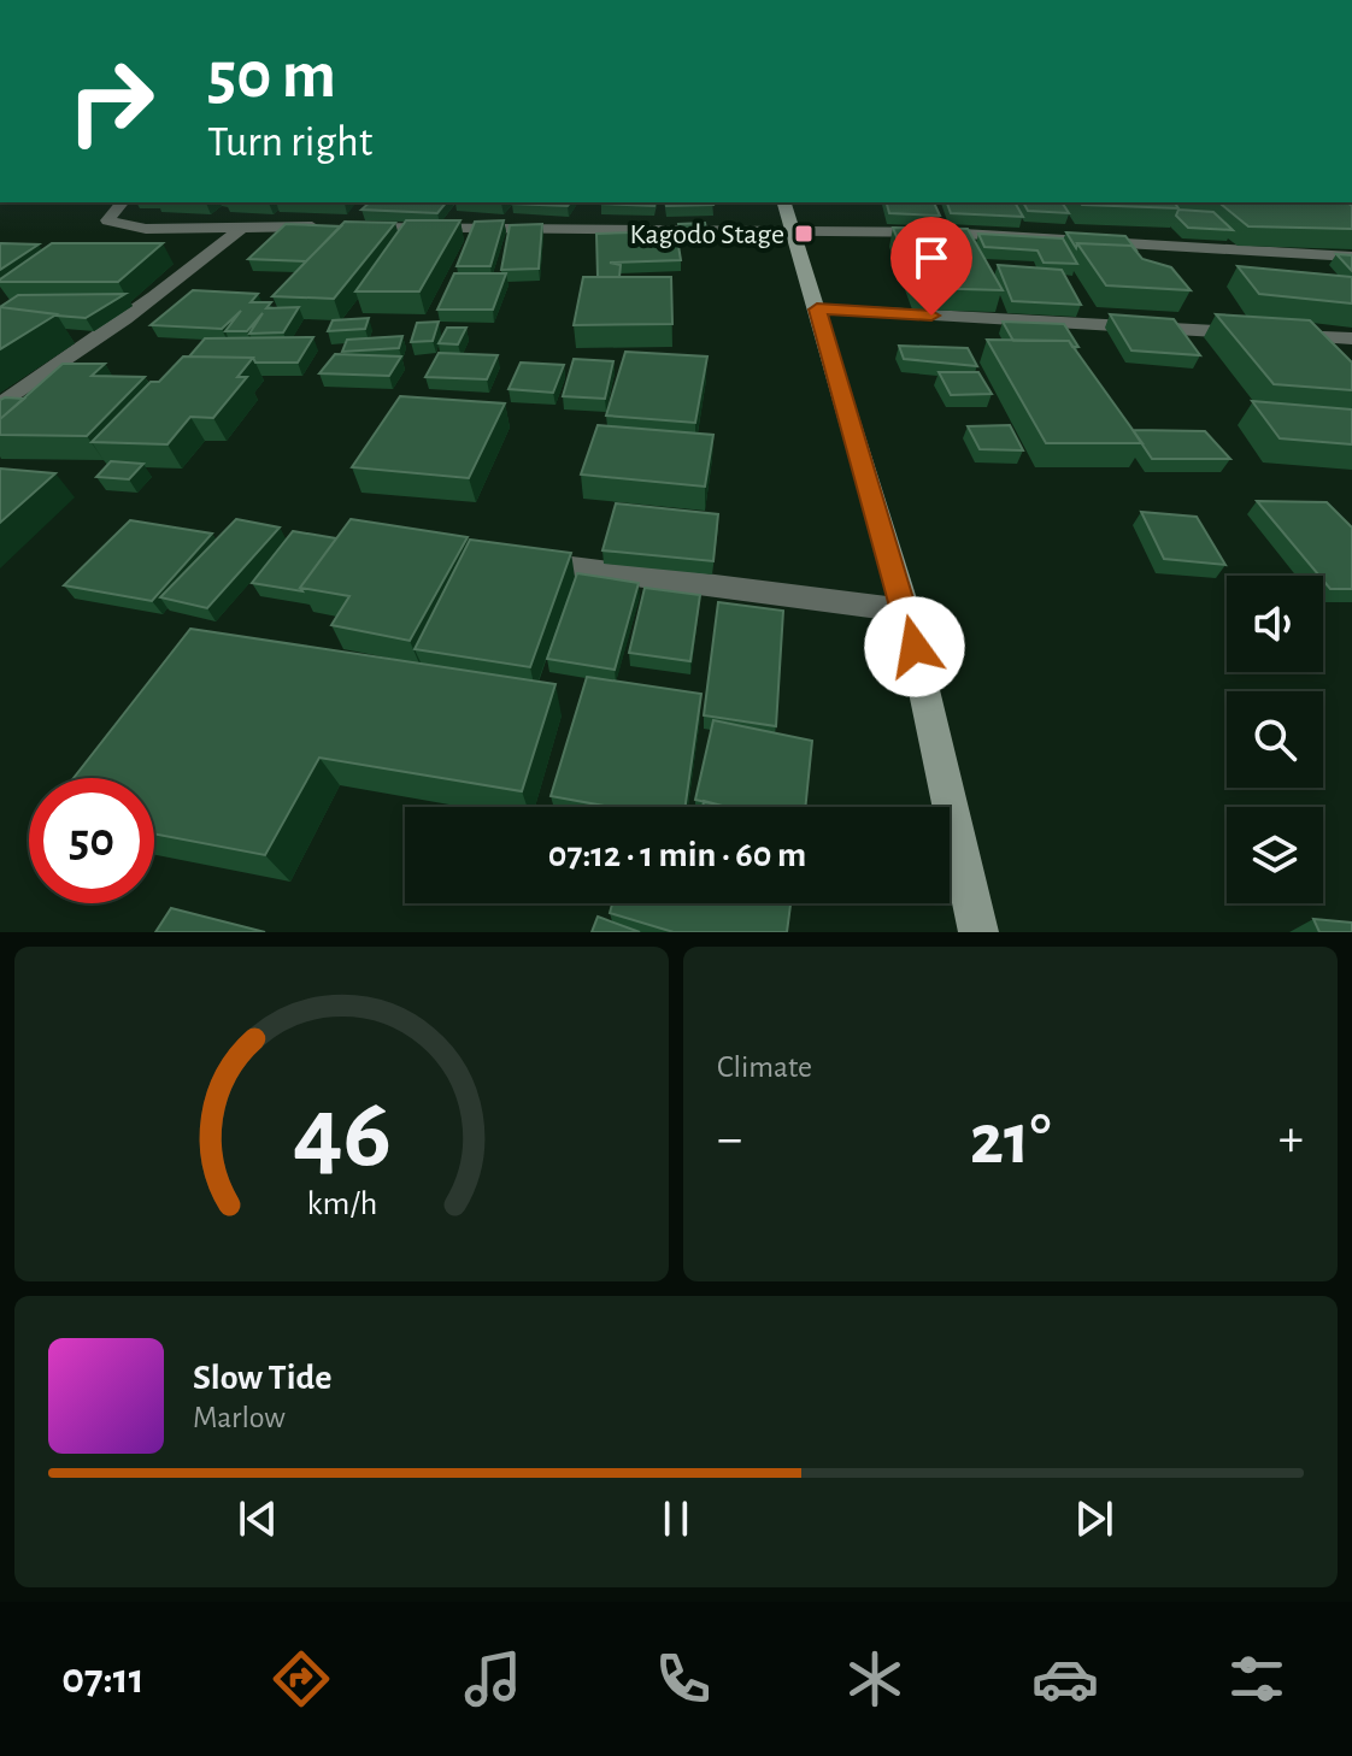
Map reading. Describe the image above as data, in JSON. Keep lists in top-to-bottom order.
{
  "places": {
    "transit": ["Kagodo Stage"]
  },
  "page": {
    "turn": ["50 m", "Turn right"],
    "limit": "50",
    "trip": "07:12 · 1 min · 60 m",
    "tile": "Climate",
    "heat": ["−", "21°", "+"],
    "song": ["Slow Tide", "Marlow"],
    "tabs": "07:11",
    "gauge": ["46", "km/h"]
  }
}
